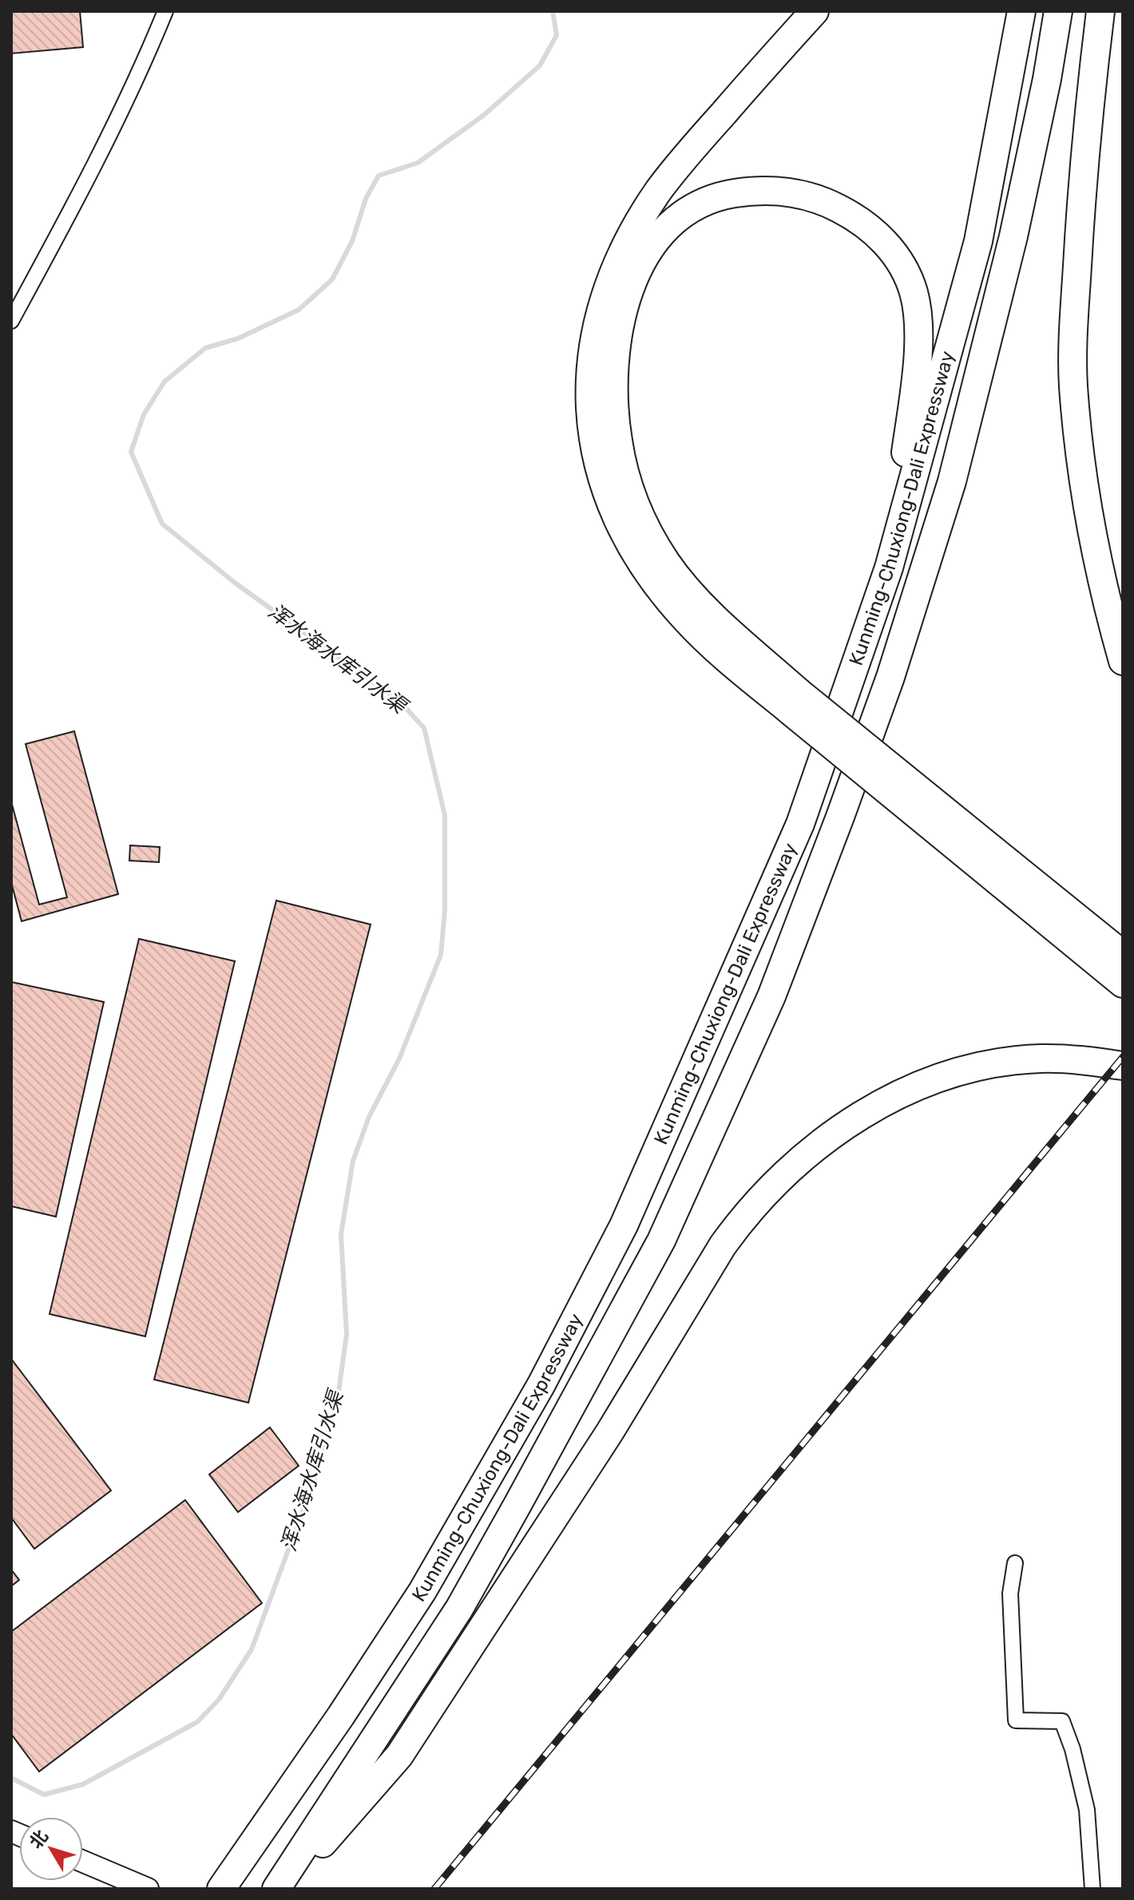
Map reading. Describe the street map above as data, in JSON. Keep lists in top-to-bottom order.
{
  "streets": {
    "highway": ["Kunming-Chuxiong-Dali Expressway"]
  },
  "water": ["浑水海水库引水渠"],
  "north": "top left"
}
